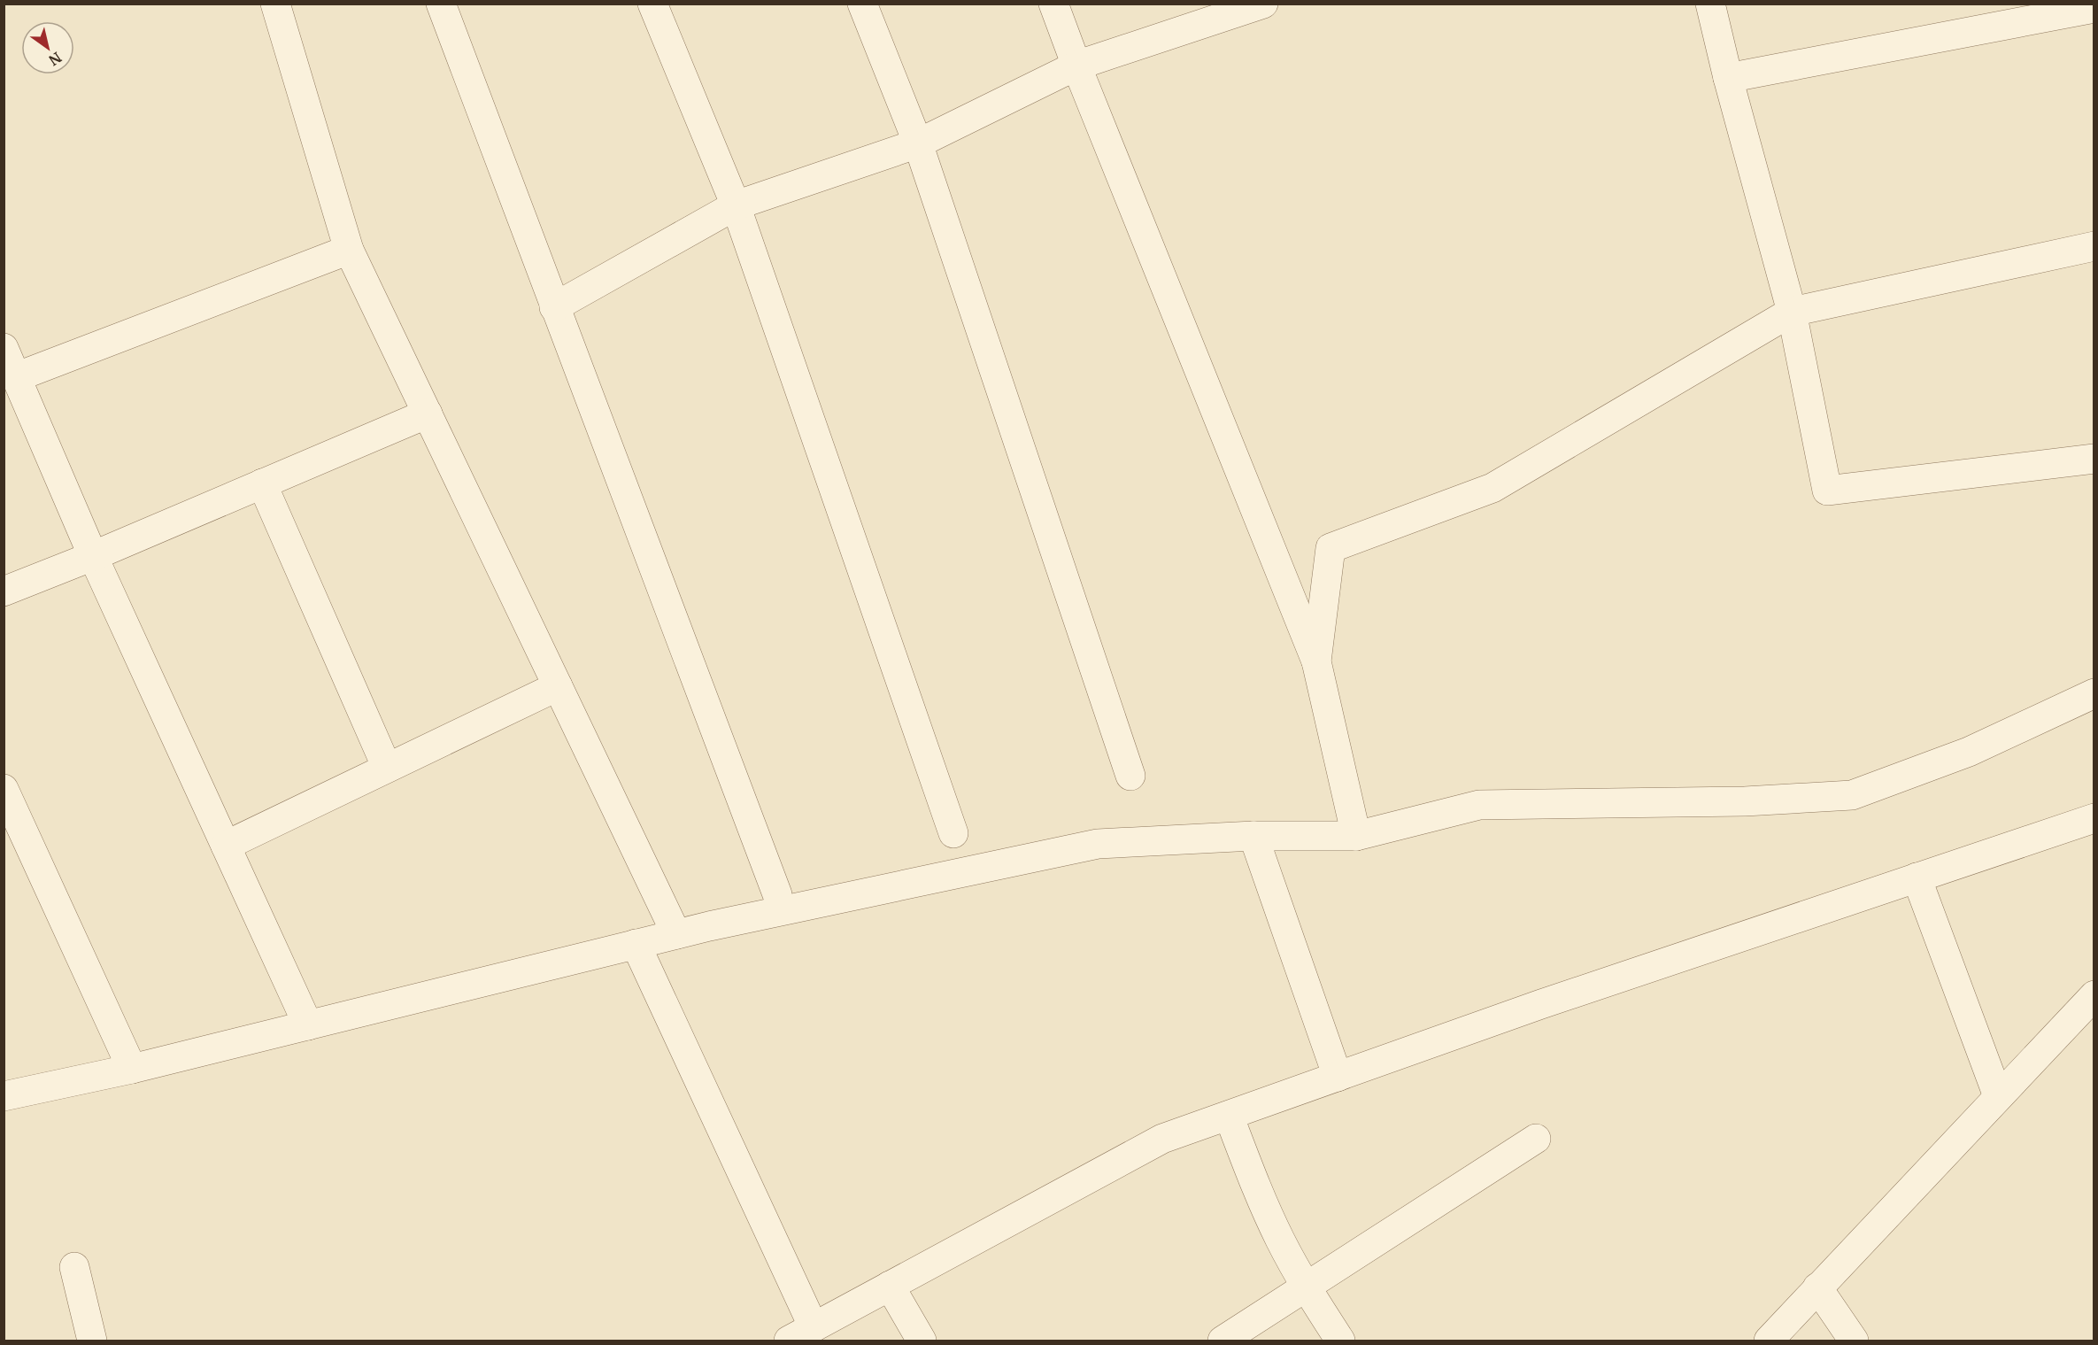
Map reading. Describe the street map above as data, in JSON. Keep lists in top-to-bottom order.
{
  "north": "bottom right"
}
